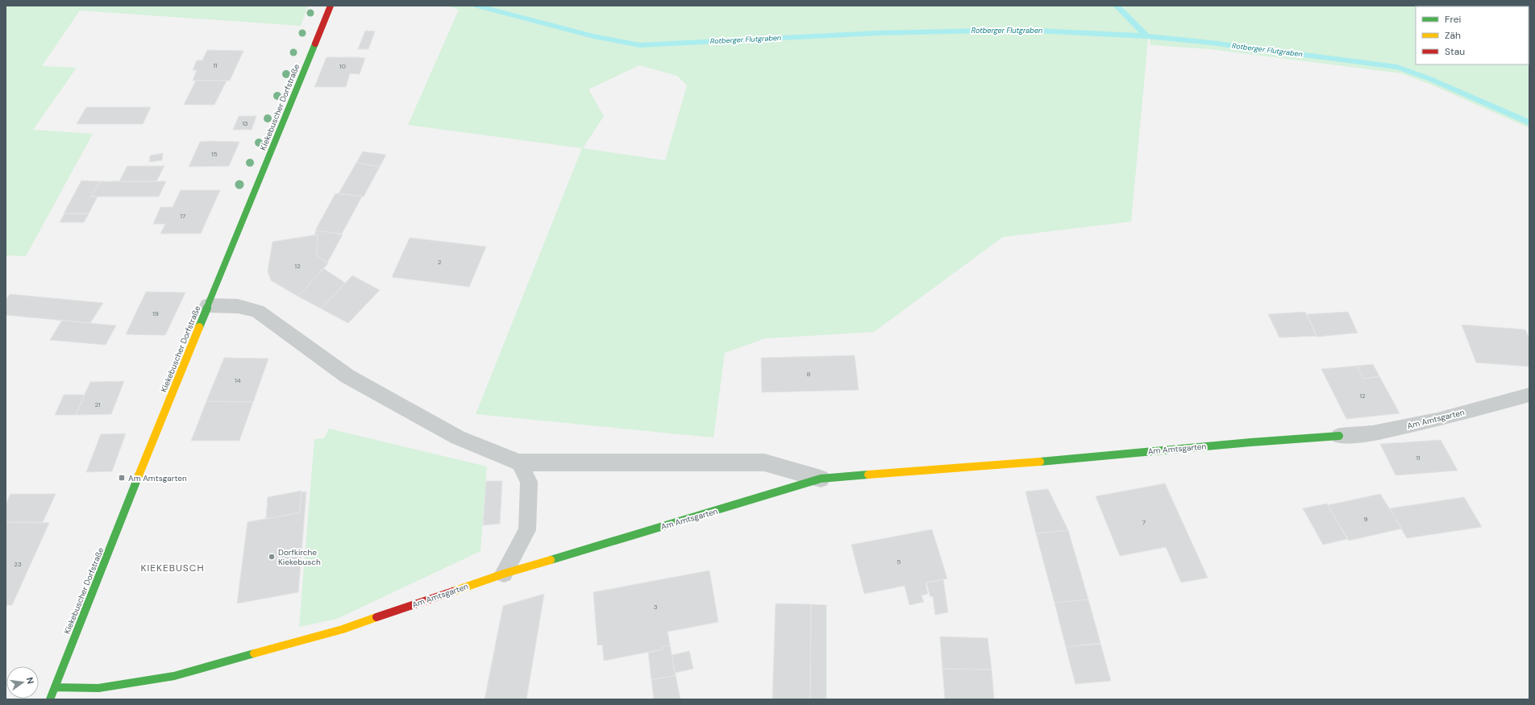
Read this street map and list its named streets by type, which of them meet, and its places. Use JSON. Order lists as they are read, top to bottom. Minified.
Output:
{"streets":{"street":["Kiekebuscher Dorfstraße","Am Amtsgarten"]},"crossings":[["Kiekebuscher Dorfstraße","Am Amtsgarten"]],"districts":["KIEKEBUSCH"],"water":["Rotberger Flutgraben"],"places":{"transit":["Am Amtsgarten"],"other":["Dorfkirche Kiekebusch"]},"house_numbers":["11","10","13","15","17","2","12","19","8","14","12","21","11","9","7","5","23","3"],"legend":["Frei","Zäh","Stau"],"north":"right"}
